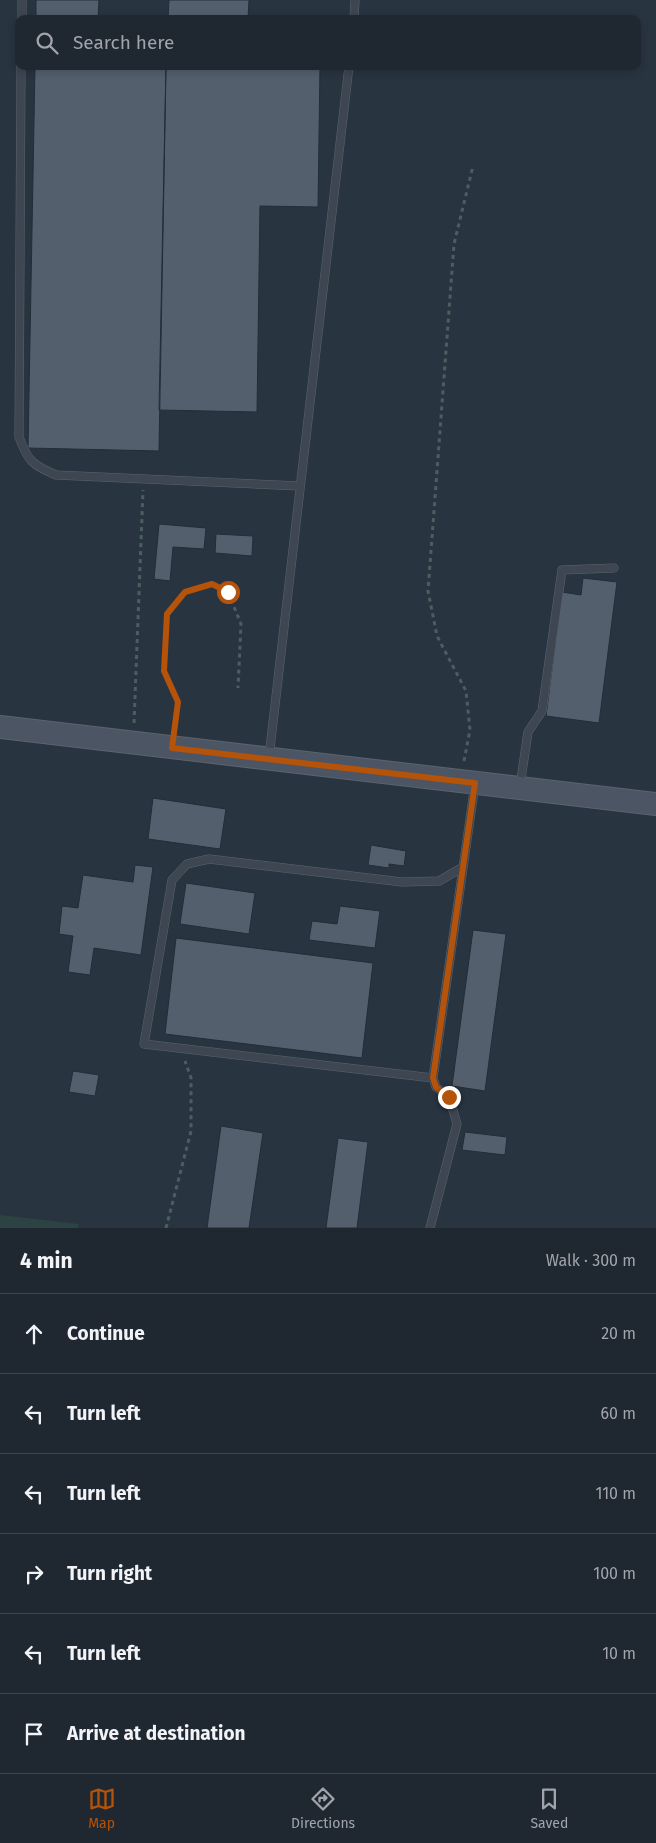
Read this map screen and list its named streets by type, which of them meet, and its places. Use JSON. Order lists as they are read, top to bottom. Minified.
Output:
{"page":{"search":"Search here","heading":["4 min","Walk · 300 m"],"list":[["Continue","20 m"],["Turn left","60 m"],["Turn left","110 m"],["Turn right","100 m"],["Turn left","10 m"],"Arrive at destination"],"nav":["Map","Directions","Saved"]}}
